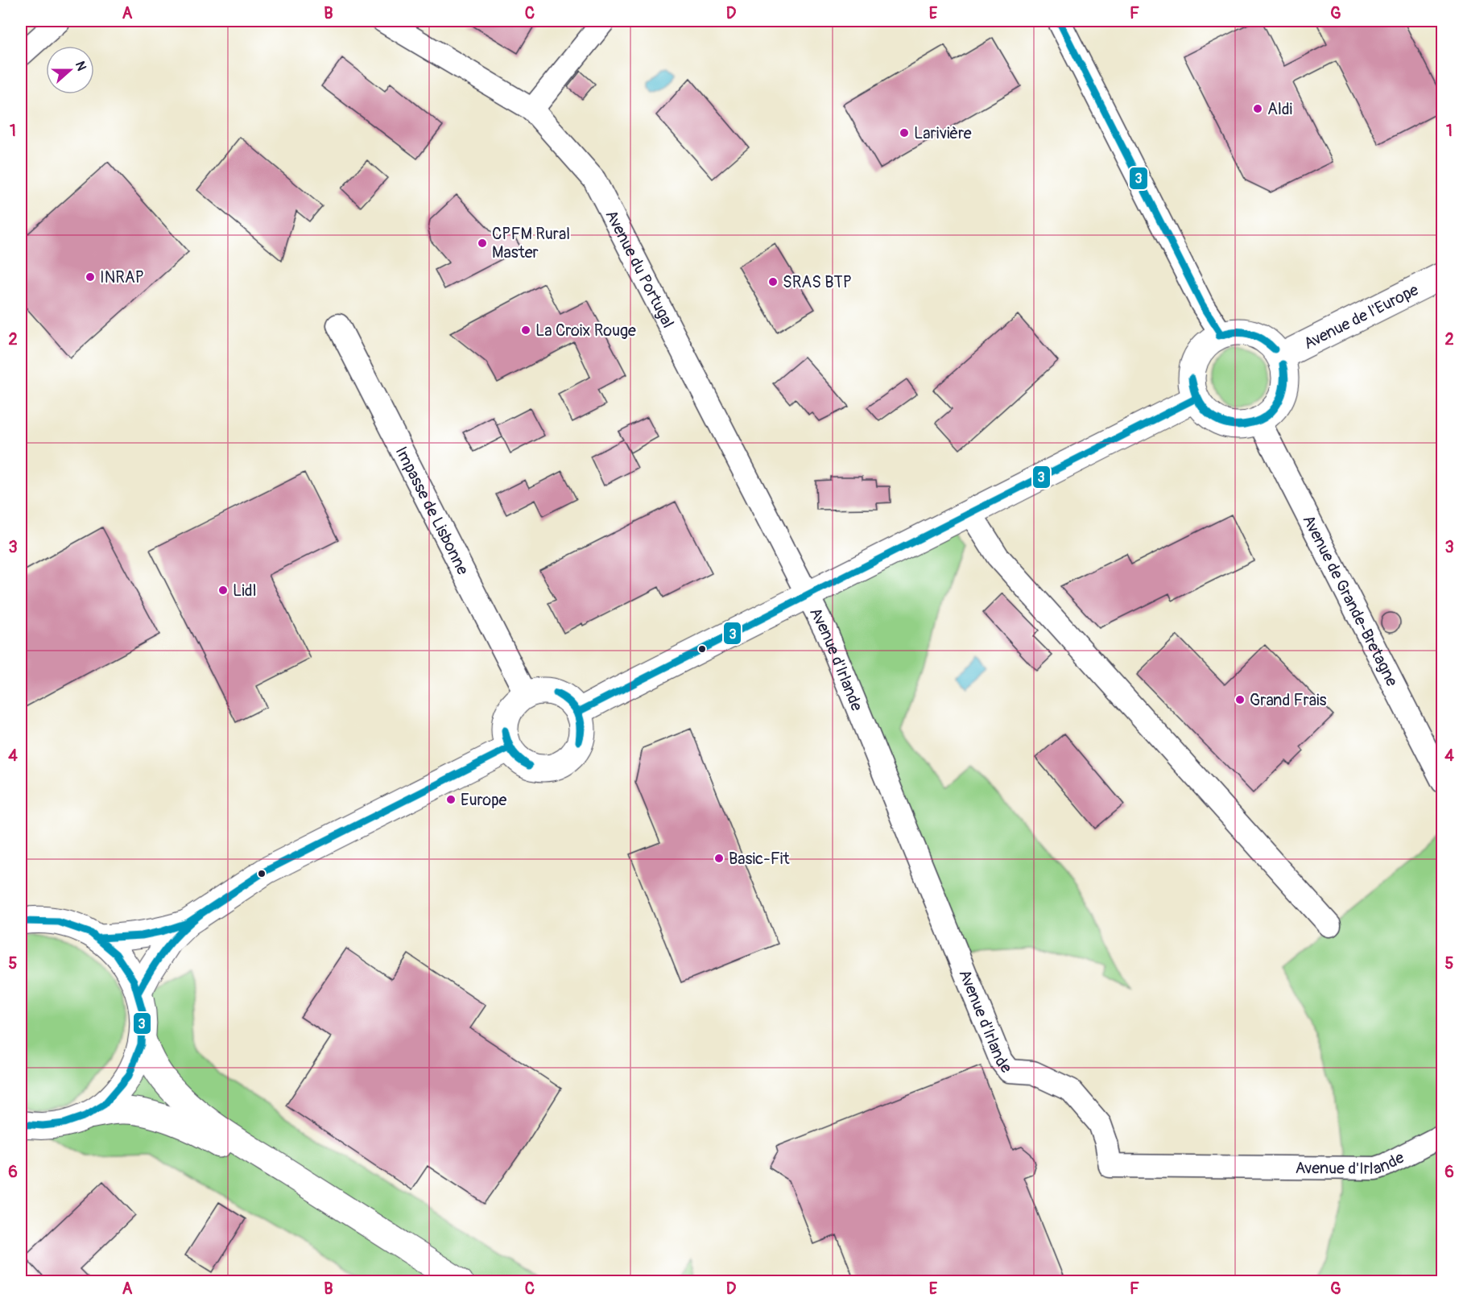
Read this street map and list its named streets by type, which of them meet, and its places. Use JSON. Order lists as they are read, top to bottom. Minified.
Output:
{"streets":{"main road":["Avenue de l'Europe"],"street":["Avenue du Portugal","Impasse de Lisbonne","Avenue de Grande-Bretagne","Avenue d'Irlande"]},"crossings":[["Avenue du Portugal","Avenue d'Irlande"],["Avenue de l'Europe","Avenue de Grande-Bretagne"]],"places":["Aldi","Larivière","CPFM Rural Master","INRAP","SRAS BTP","La Croix Rouge","Lidl","Grand Frais","Europe","Basic-Fit"],"lines":["transit line 3"],"north":"right","grid":{"columns":["A","B","C","D","E","F","G"],"rows":["1","2","3","4","5","6"]}}
